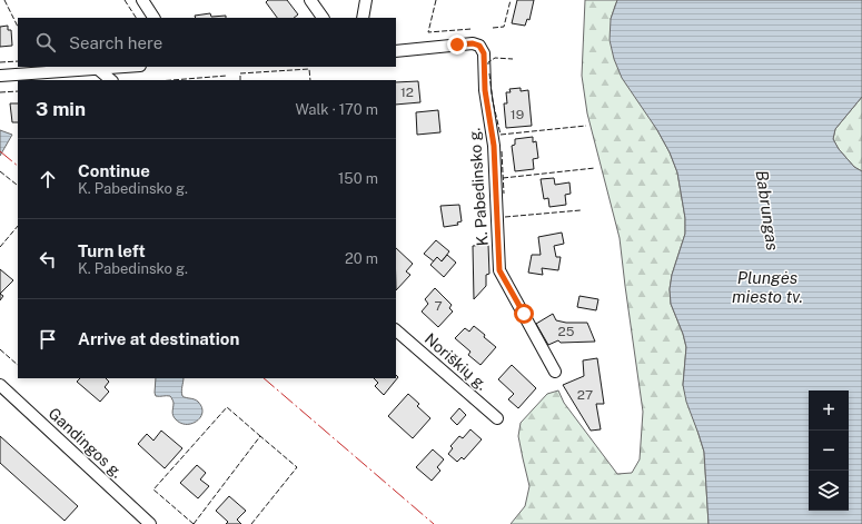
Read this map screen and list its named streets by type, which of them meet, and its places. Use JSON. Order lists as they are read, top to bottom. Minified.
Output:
{"streets":{"street":["K. Pabedinsko g.","Noriškių g.","Gandingos g."]},"water":["Babrungas","Plungės miesto tv."],"house_numbers":["12","19","7","25","27"],"page":{"search":"Search here","heading":["3 min","Walk · 170 m"],"list":[["Continue","K. Pabedinsko g.","150 m"],["Turn left","K. Pabedinsko g.","20 m"],"Arrive at destination"],"map_buttons":["+","−"]}}
